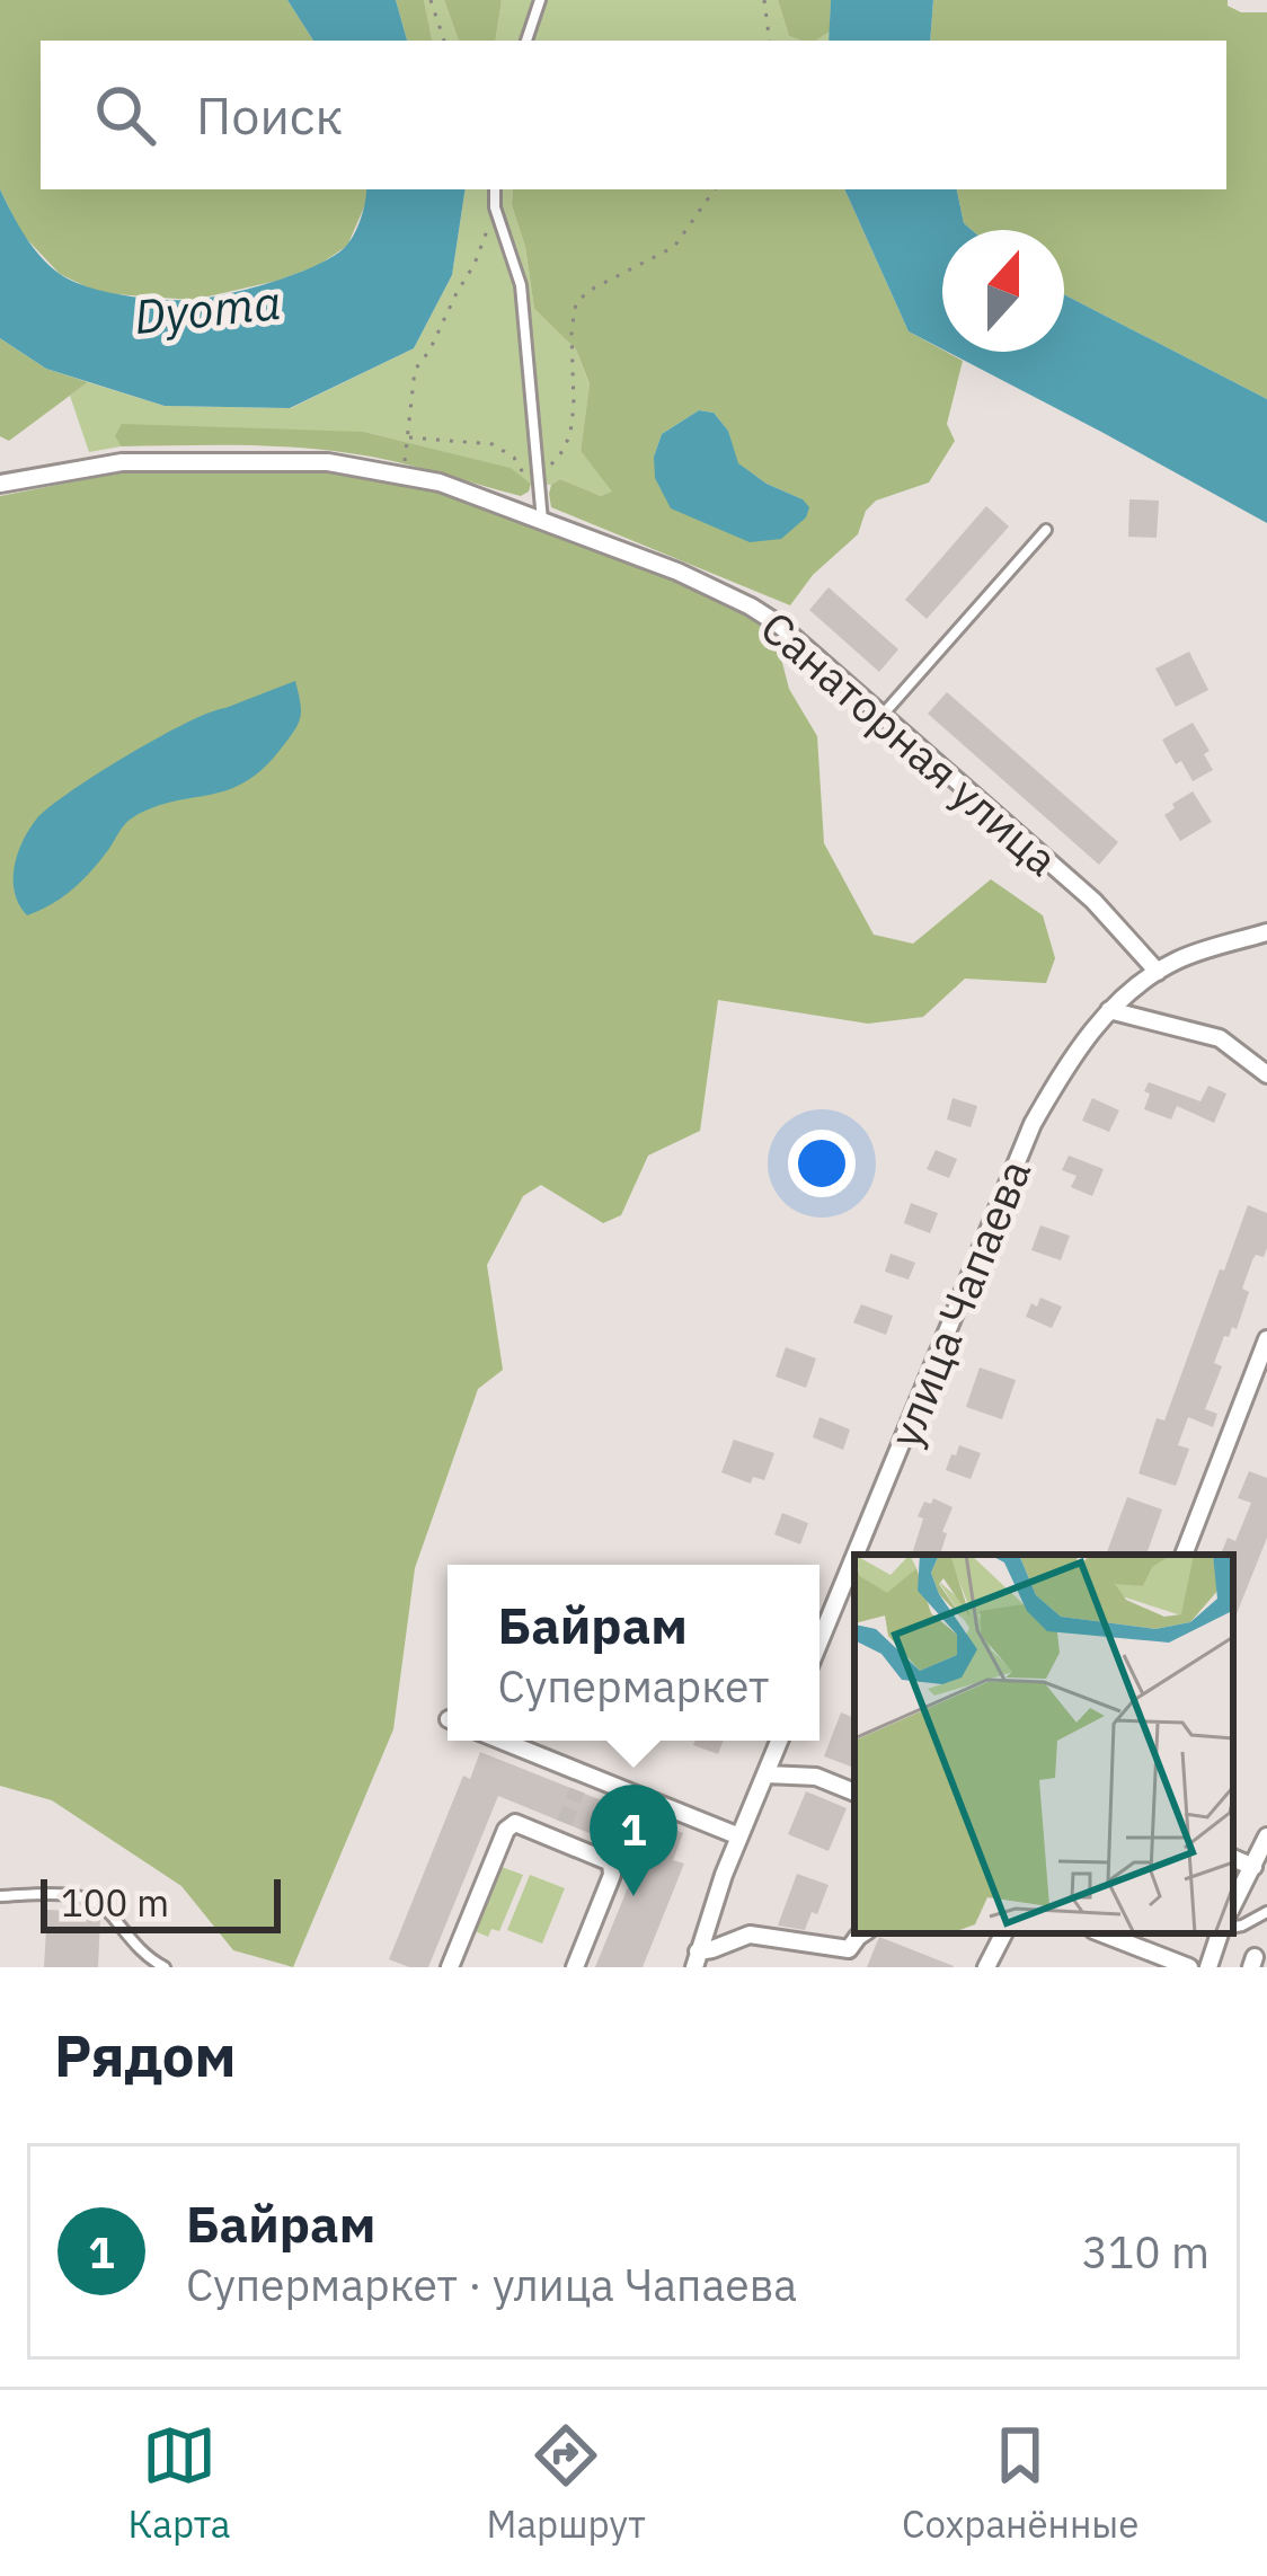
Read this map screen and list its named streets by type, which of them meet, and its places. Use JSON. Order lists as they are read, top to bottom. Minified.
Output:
{"streets":{"street":["Санаторная улица","улица Чапаева"]},"crossings":[["Санаторная улица","улица Чапаева"]],"water":["Dyoma"],"scale_bar":"100 m","north":"top","page":{"search":"Поиск","popup":["Байрам","Супермаркет"],"pins":"1","scale":"100 m","heading":"Рядом","list":[{"mark":"1","name":"Байрам","note":"Супермаркет · улица Чапаева","value":"310 m"}],"nav":["Карта","Маршрут","Сохранённые"]}}
